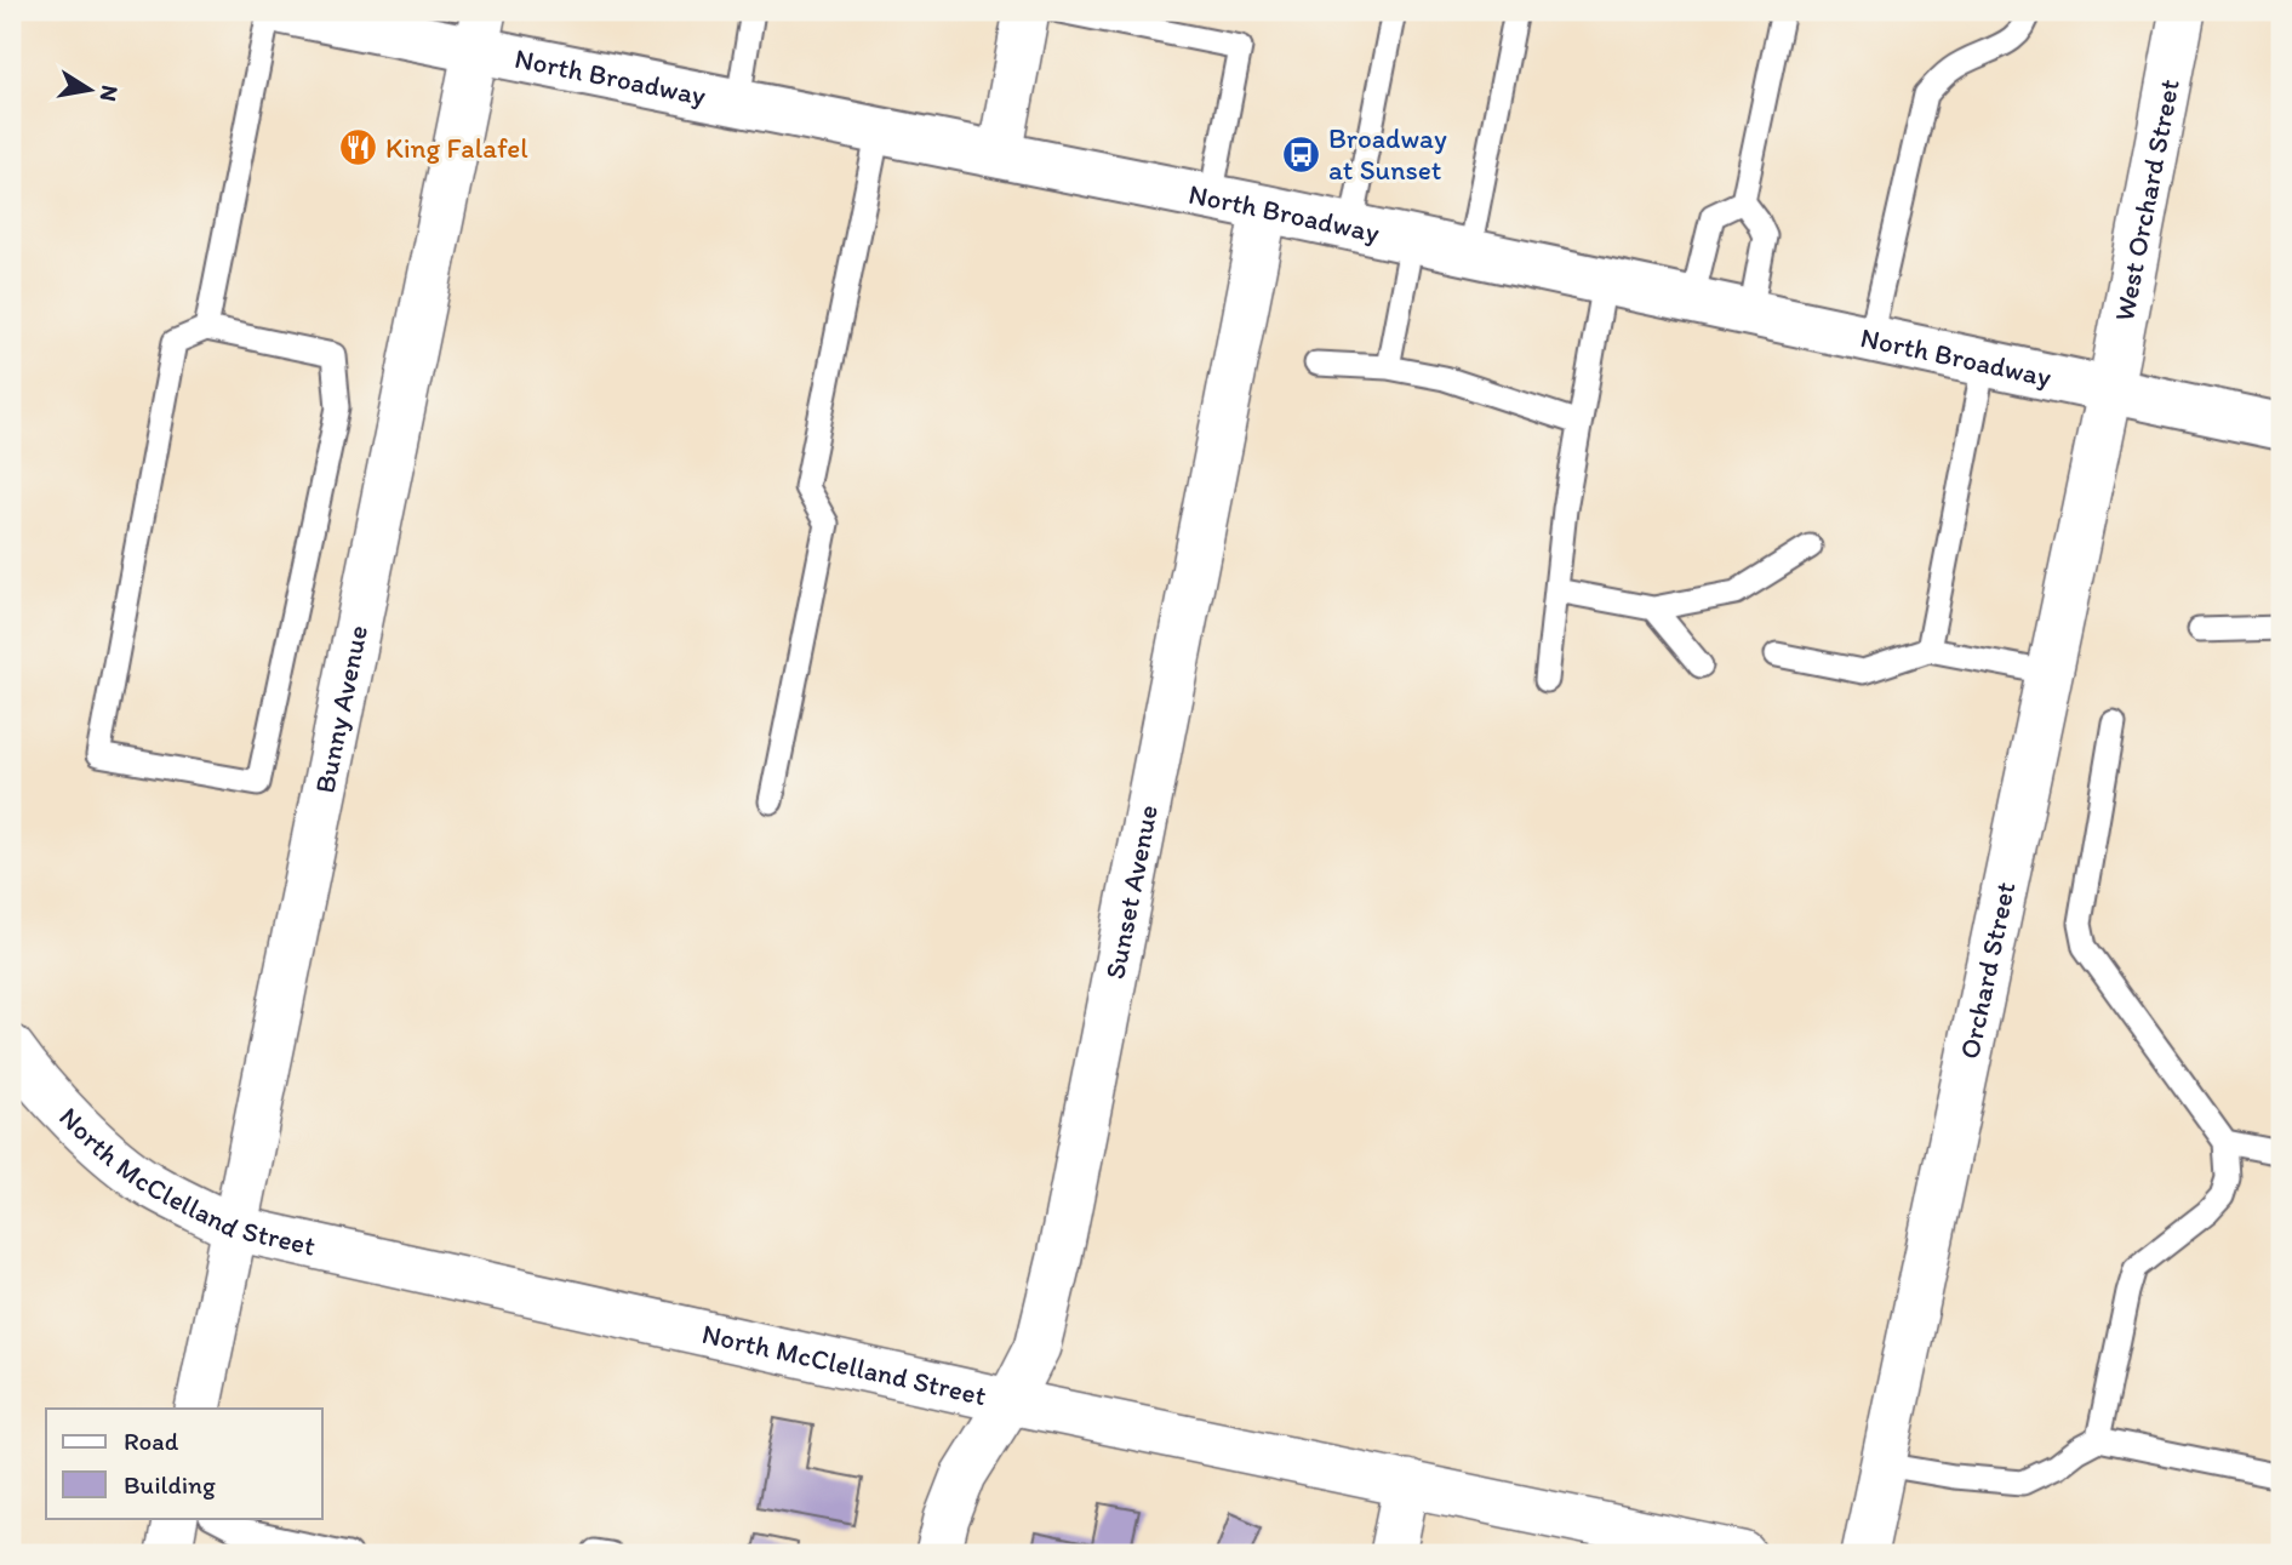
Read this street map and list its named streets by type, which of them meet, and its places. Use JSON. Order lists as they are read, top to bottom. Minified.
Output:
{"streets":{"main road":["North Broadway"],"street":["West Orchard Street","Bunny Avenue","Sunset Avenue","Orchard Street","North McClelland Street"]},"crossings":[["North Broadway","West Orchard Street"],["North Broadway","Bunny Avenue"],["North Broadway","Sunset Avenue"],["North Broadway","Orchard Street"],["West Orchard Street","Orchard Street"],["Bunny Avenue","North McClelland Street"],["Sunset Avenue","North McClelland Street"]],"places":{"restaurant":["King Falafel"],"bus stop":["Broadway at Sunset"]},"legend":["Road","Building"],"north":"right"}
